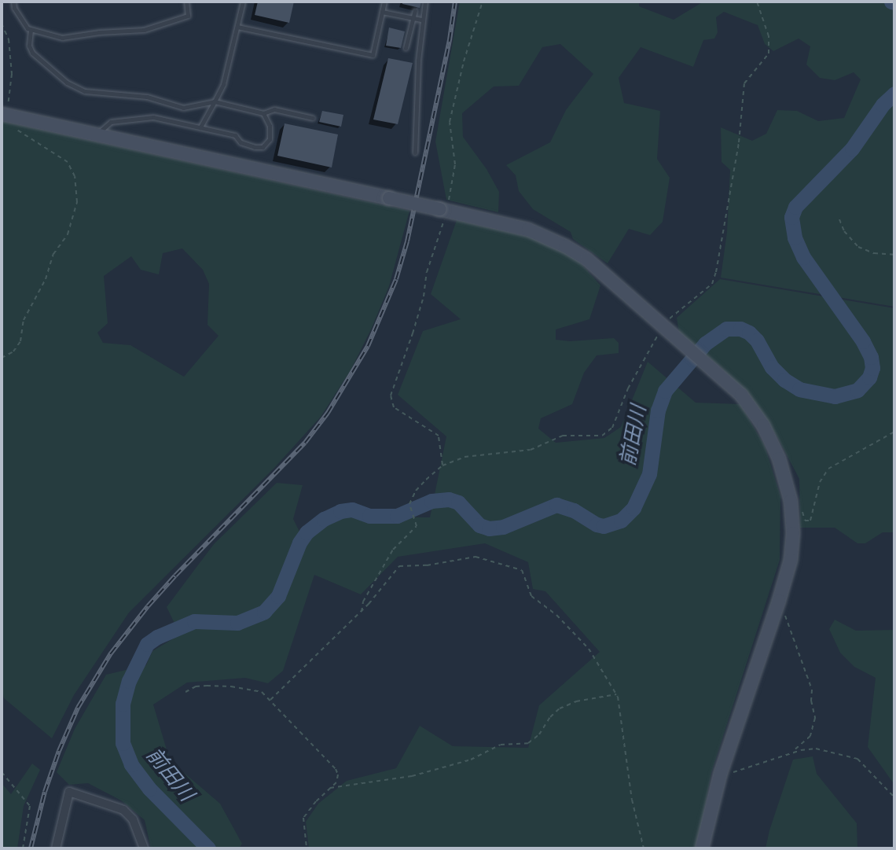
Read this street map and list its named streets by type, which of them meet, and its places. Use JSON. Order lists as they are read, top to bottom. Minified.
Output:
{"water":["前田川"]}
